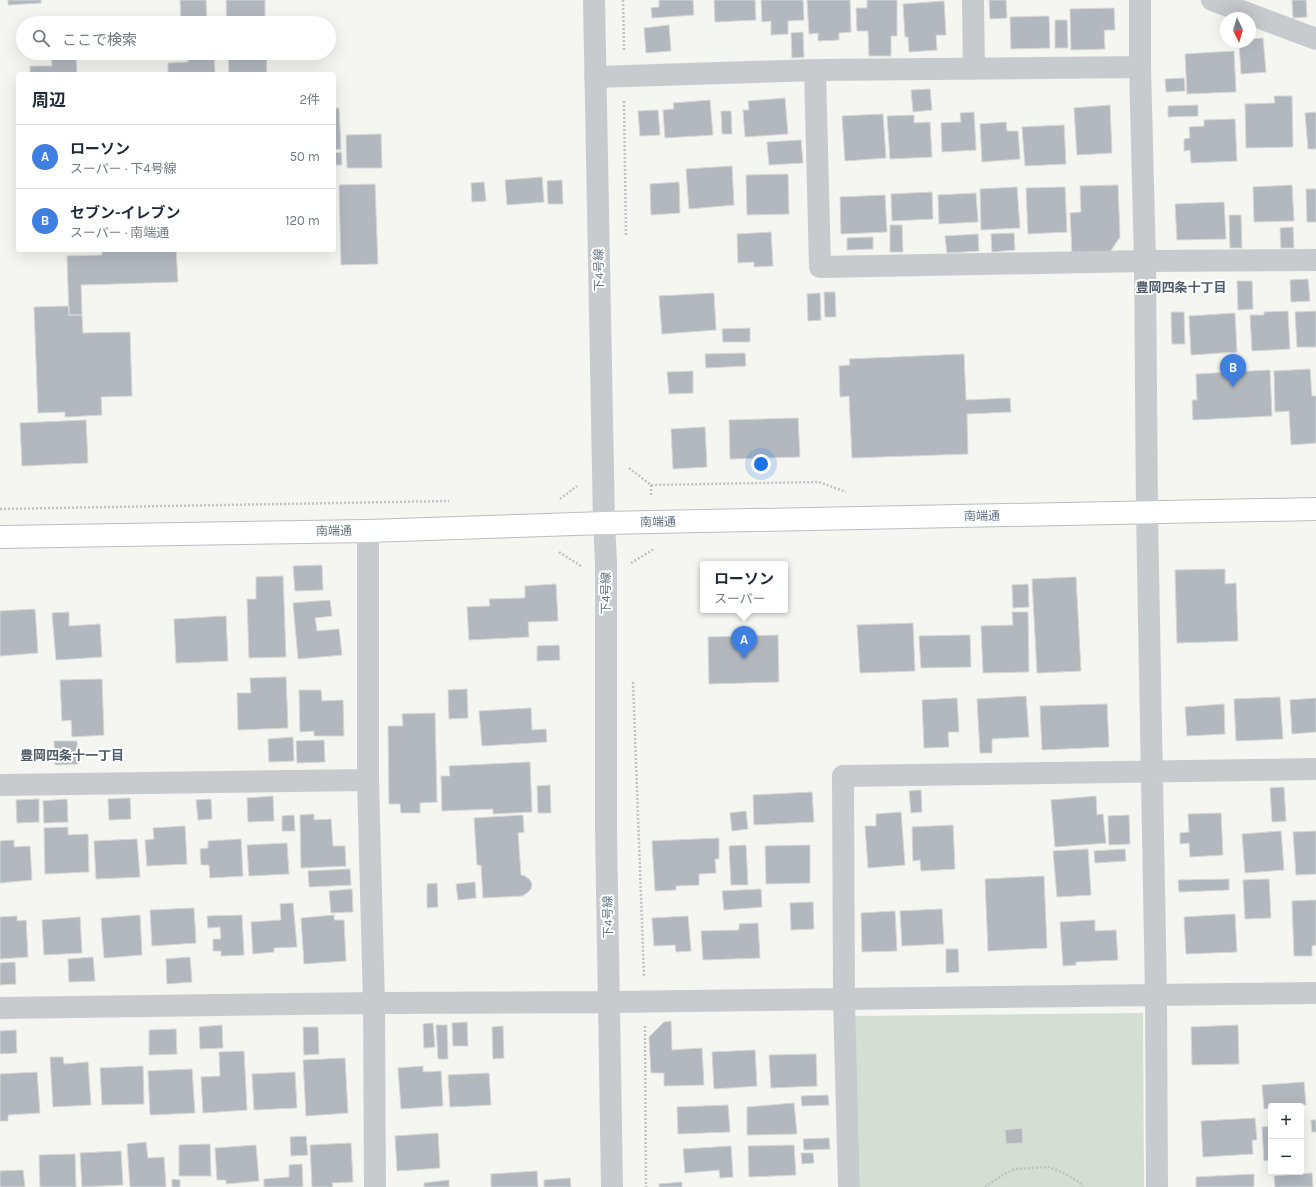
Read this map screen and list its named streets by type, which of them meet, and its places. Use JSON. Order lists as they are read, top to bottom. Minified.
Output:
{"streets":{"main road":["南端通"],"street":["下4号線"]},"crossings":[["下4号線","南端通"]],"districts":["豊岡四条十丁目","豊岡四条十一丁目"],"north":"bottom","page":{"search":"ここで検索","heading":["周辺","2件"],"list":[{"mark":"A","name":"ローソン","note":"スーパー · 下4号線","value":"50 m"},{"mark":"B","name":"セブン-イレブン","note":"スーパー · 南端通","value":"120 m"}],"pins":["B","A"],"popup":["ローソン","スーパー"],"map_buttons":["+","−"]}}
